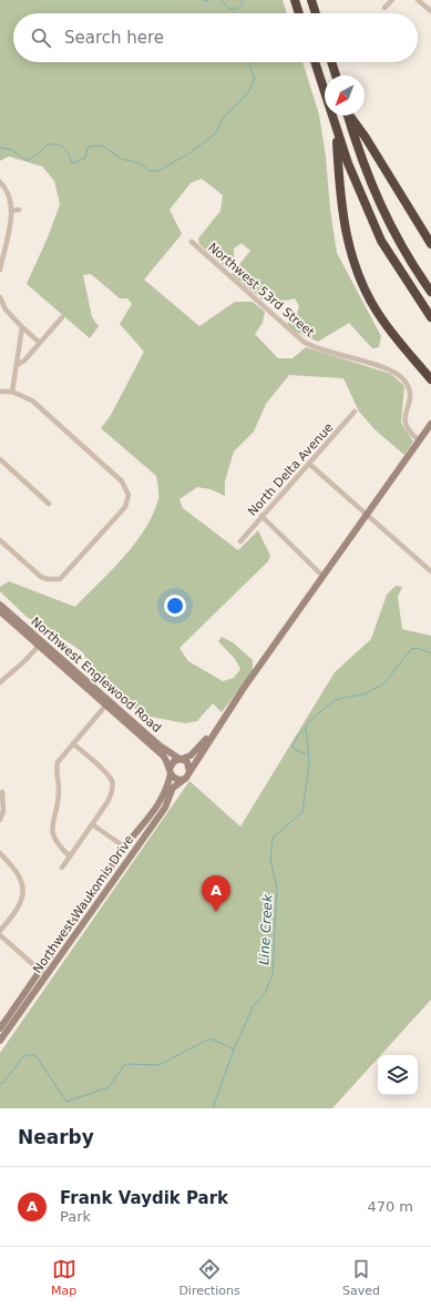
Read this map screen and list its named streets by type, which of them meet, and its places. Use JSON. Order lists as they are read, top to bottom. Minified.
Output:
{"streets":{"main road":["Northwest Englewood Road","Northwest Waukomis Drive"],"street":["Northwest 53rd Street","North Delta Avenue"]},"crossings":[["Northwest Englewood Road","Northwest Waukomis Drive"]],"water":["Line Creek"],"north":"bottom left","page":{"search":"Search here","pins":"A","heading":"Nearby","list":[{"mark":"A","name":"Frank Vaydik Park","note":"Park","value":"470 m"}],"nav":["Map","Directions","Saved"]}}
